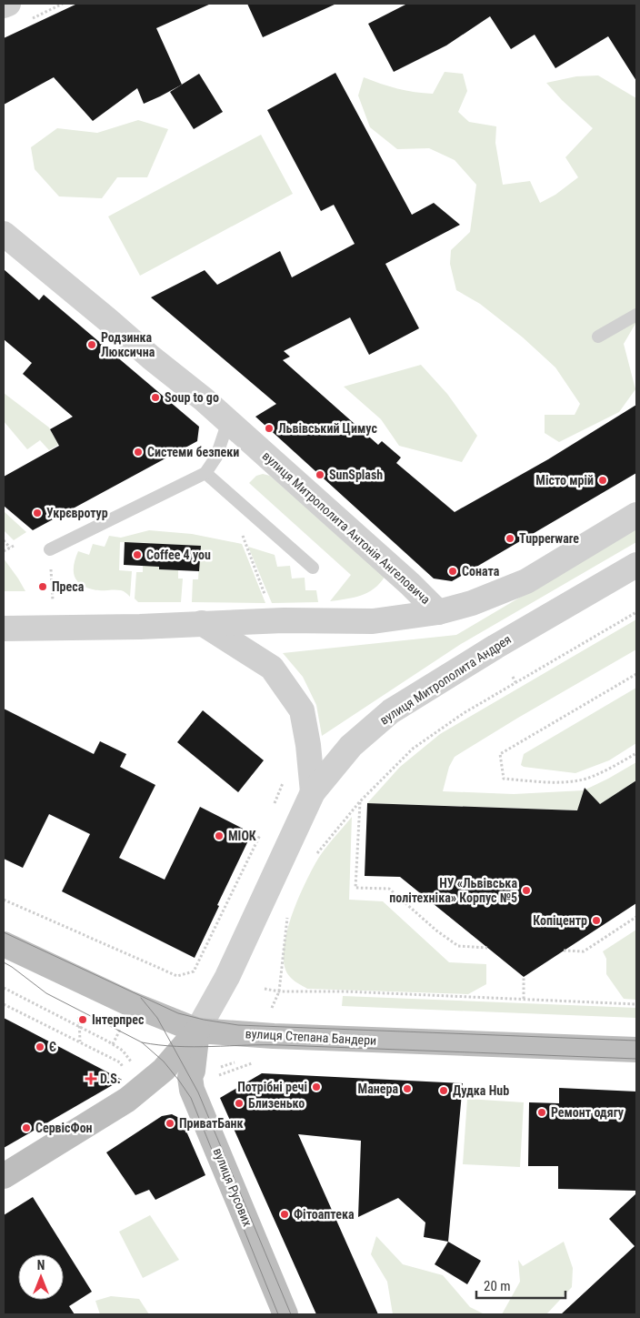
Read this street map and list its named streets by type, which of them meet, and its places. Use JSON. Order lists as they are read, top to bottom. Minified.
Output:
{"streets":{"main road":["вулиця Степана Бандери","вулиця Русових"],"street":["вулиця Митрополита Антонія Ангеловича","вулиця Митрополита Андрея"]},"crossings":[["вулиця Митрополита Андрея","вулиця Степана Бандери"],["вулиця Митрополита Андрея","вулиця Русових"],["вулиця Степана Бандери","вулиця Русових"]],"places":{"other":["Родзинка Люксична","Soup to go","Львівський Цимус","Системи безпеки","SunSplash","Місто мрій","Укрєвротур","Tupperware","Coffee 4 you","Соната","Преса","МІОК","НУ «Львівська політехніка» Корпус №5","Копіцентр","Інтерпрес","Є","Потрібні речі","Манера","Дудка Hub","Близенько","Ремонт одягу","ПриватБанк","СервісФон","Фітоаптека"],"health":["D.S."]},"scale_bar":"20 m","north":"top"}
